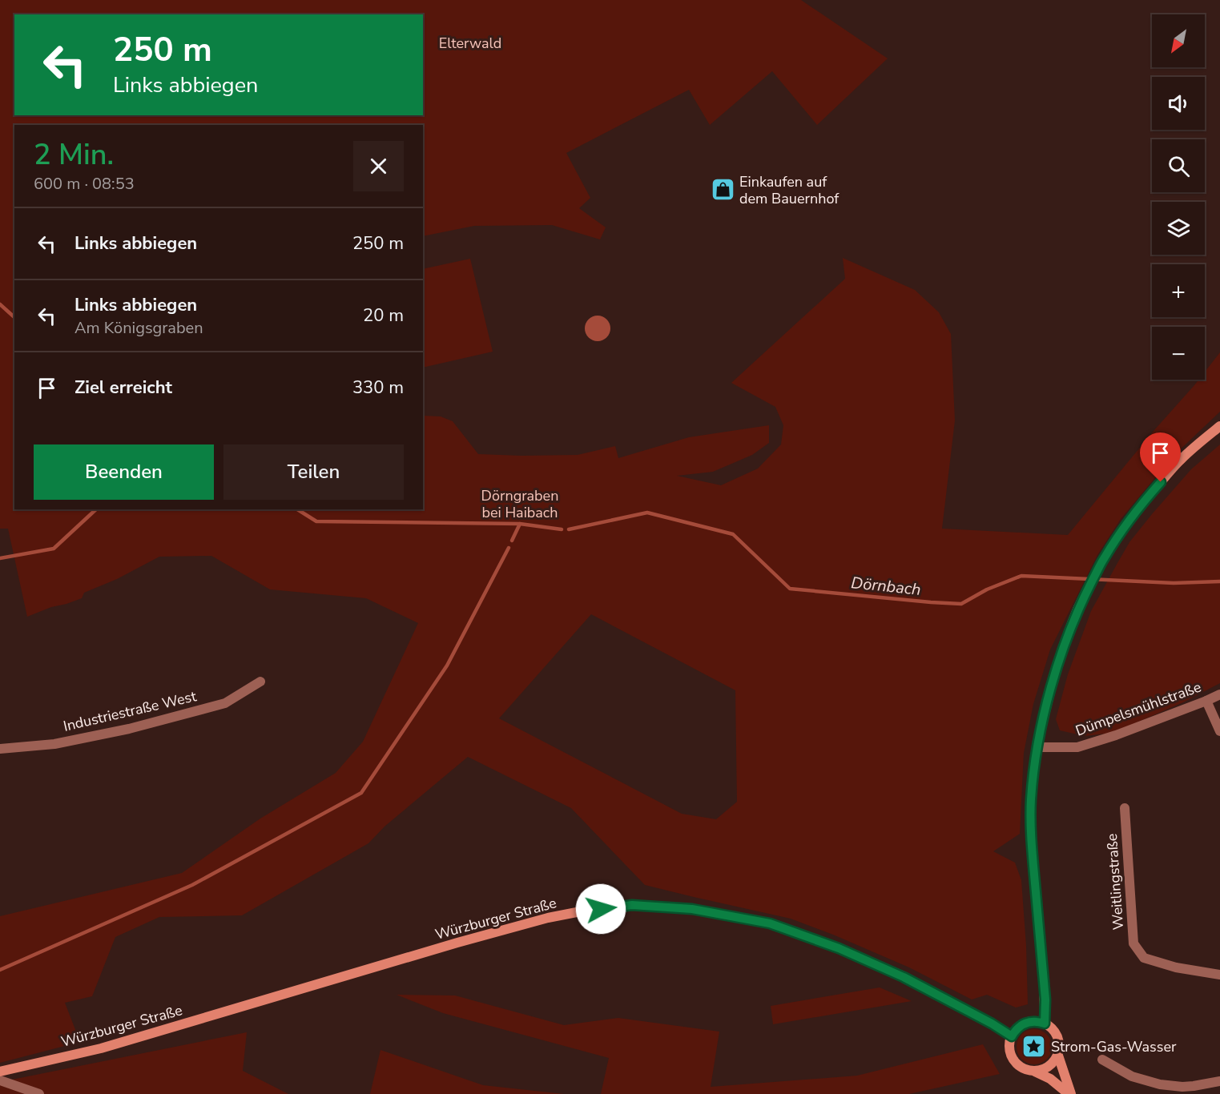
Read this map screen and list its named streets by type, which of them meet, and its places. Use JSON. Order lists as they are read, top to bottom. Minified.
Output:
{"streets":{"main road":["Würzburger Straße"],"street":["Dümpelsmühlstraße","Industriestraße West","Weitlingstraße"]},"water":["Dörnbach"],"parks":["Elterwald","Dörngraben bei Haibach"],"places":{"shop":["Einkaufen auf dem Bauernhof"],"place":["Strom-Gas-Wasser"]},"north":"bottom left","page":{"map_buttons":["+","−"],"turn":["250 m","Links abbiegen"],"heading":["2 Min.","600 m · 08:53"],"list":[{"name":"Links abbiegen","value":"250 m"},{"name":"Links abbiegen","note":"Am Königsgraben","value":"20 m"},{"name":"Ziel erreicht","value":"330 m"}],"buttons":["Beenden","Teilen"]}}
